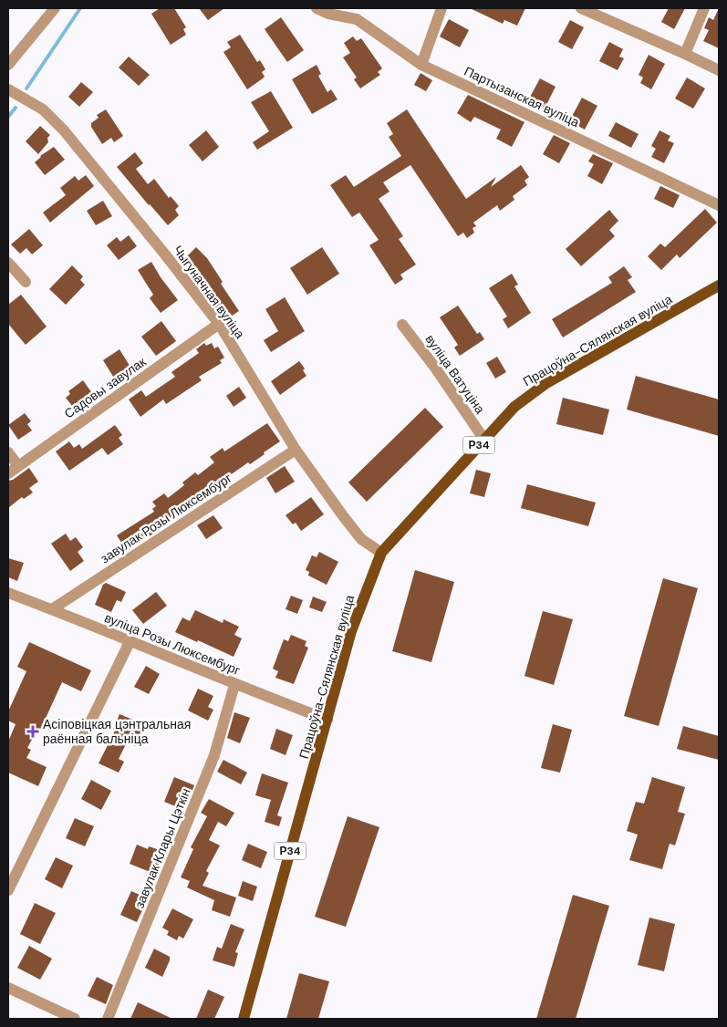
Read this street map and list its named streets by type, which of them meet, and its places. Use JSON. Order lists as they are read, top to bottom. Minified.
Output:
{"streets":{"main road":["Працоўна-Сялянская вуліца","Р34"],"street":["Партызанская вуліца","Чыгуначная вуліца","вуліца Ватуціна","Садовы завулак","завулак Розы Люксембург","вуліца Розы Люксембург","завулак Клары Цэткін"]},"crossings":[["Чыгуначная вуліца","Працоўна-Сялянская вуліца"],["Чыгуначная вуліца","Садовы завулак"],["Чыгуначная вуліца","завулак Розы Люксембург"],["Працоўна-Сялянская вуліца","вуліца Ватуціна"],["Працоўна-Сялянская вуліца","вуліца Розы Люксембург"],["завулак Розы Люксембург","вуліца Розы Люксембург"],["вуліца Розы Люксембург","завулак Клары Цэткін"]],"places":{"health":["Асіповіцкая цэнтральная раённая бальніца"]}}
